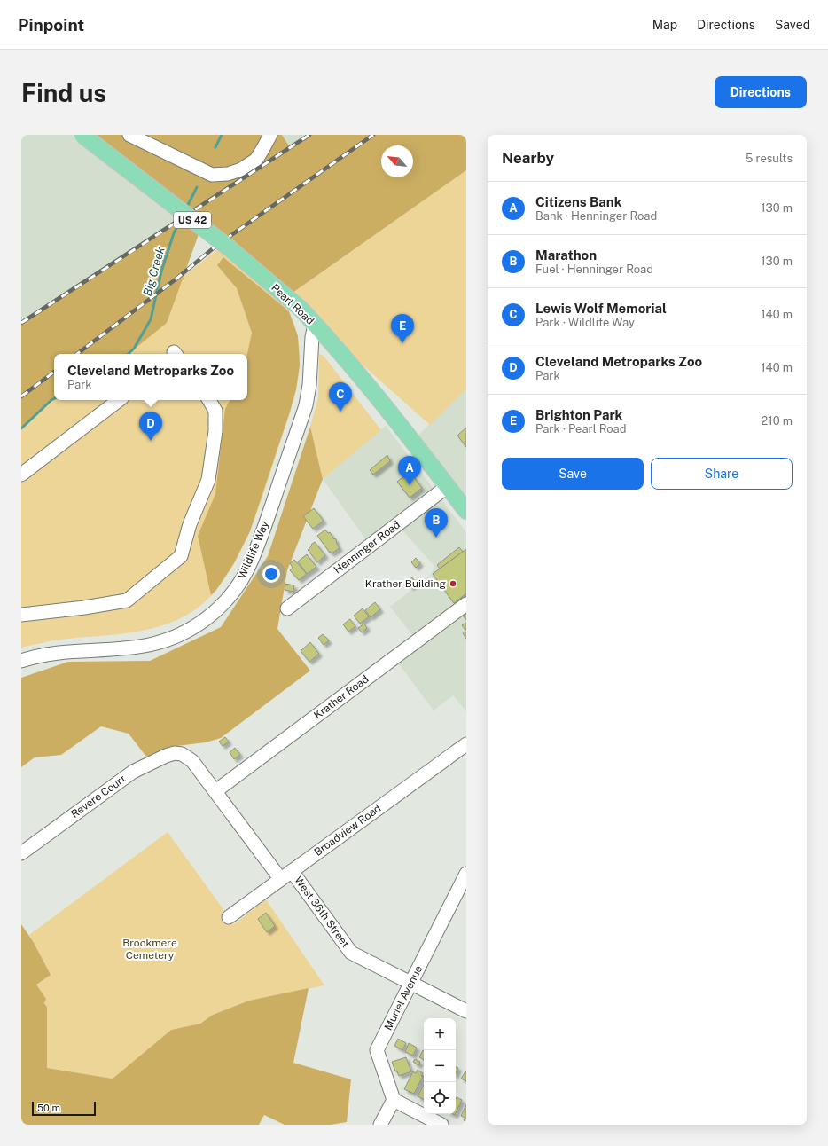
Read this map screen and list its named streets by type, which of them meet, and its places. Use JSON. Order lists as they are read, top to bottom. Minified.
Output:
{"streets":{"main road":["US 42","Pearl Road"],"street":["Henninger Road","Wildlife Way","Krather Road","Revere Court","Broadview Road","West 36th Street","Muriel Avenue"]},"crossings":[["Pearl Road","Henninger Road"],["Pearl Road","Wildlife Way"],["Krather Road","West 36th Street"],["Revere Court","West 36th Street"],["Broadview Road","West 36th Street"],["West 36th Street","Muriel Avenue"]],"water":["Big Creek"],"parks":["Brookmere Cemetery"],"places":["Krather Building"],"scale_bar":"50 m","north":"top left","page":{"header":"Pinpoint","nav":["Map","Directions","Saved"],"buttons":["Directions",["Save","Share"]],"title":"Find us","heading":["Nearby","5 results"],"list":[{"mark":"A","name":"Citizens Bank","note":"Bank · Henninger Road","value":"130 m"},{"mark":"B","name":"Marathon","note":"Fuel · Henninger Road","value":"130 m"},{"mark":"C","name":"Lewis Wolf Memorial","note":"Park · Wildlife Way","value":"140 m"},{"mark":"D","name":"Cleveland Metroparks Zoo","note":"Park","value":"140 m"},{"mark":"E","name":"Brighton Park","note":"Park · Pearl Road","value":"210 m"}],"pins":["E","C","D","A","B"],"popup":["Cleveland Metroparks Zoo","Park"],"map_buttons":["+","−"],"scale":"50 m"}}
